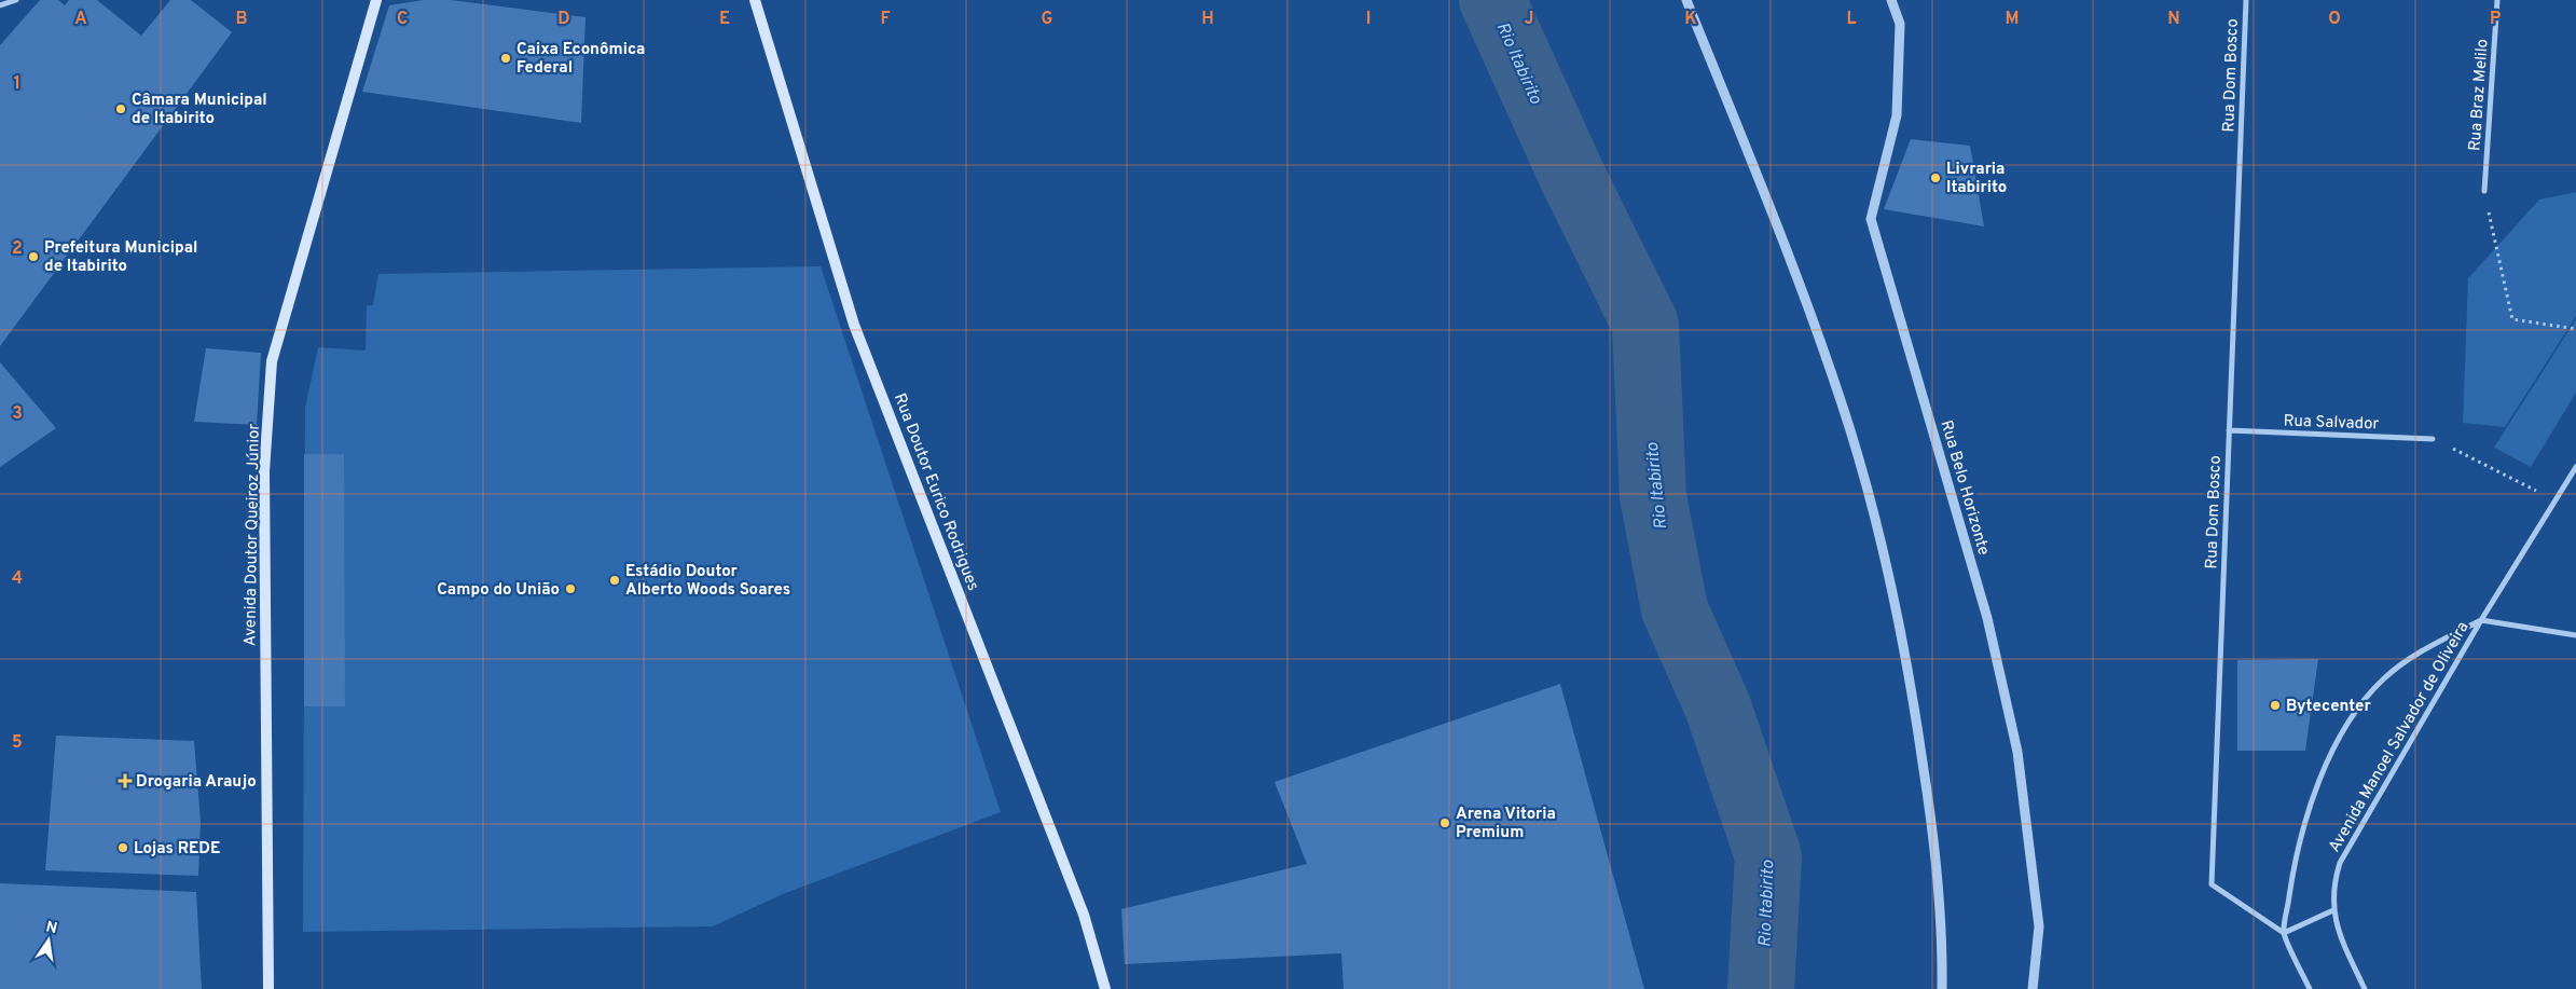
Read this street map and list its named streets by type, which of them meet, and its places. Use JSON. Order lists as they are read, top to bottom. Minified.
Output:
{"streets":{"main road":["Rua Doutor Eurico Rodrigues","Avenida Doutor Queiroz Júnior"],"street":["Rua Dom Bosco","Rua Braz Melilo","Rua Salvador","Rua Belo Horizonte","Avenida Manoel Salvador de Oliveira"]},"crossings":[["Rua Dom Bosco","Rua Salvador"],["Rua Dom Bosco","Avenida Manoel Salvador de Oliveira"]],"water":["Rio Itabirito"],"places":{"other":["Caixa Econômica Federal","Câmara Municipal de Itabirito","Livraria Itabirito","Prefeitura Municipal de Itabirito","Estádio Doutor Alberto Woods Soares","Campo do União","Bytecenter","Arena Vitoria Premium","Lojas REDE"],"health":["Drogaria Araujo"]},"north":"top","grid":{"columns":["A","B","C","D","E","F","G","H","I","J","K","L","M","N","O","P"],"rows":["1","2","3","4","5"]}}
